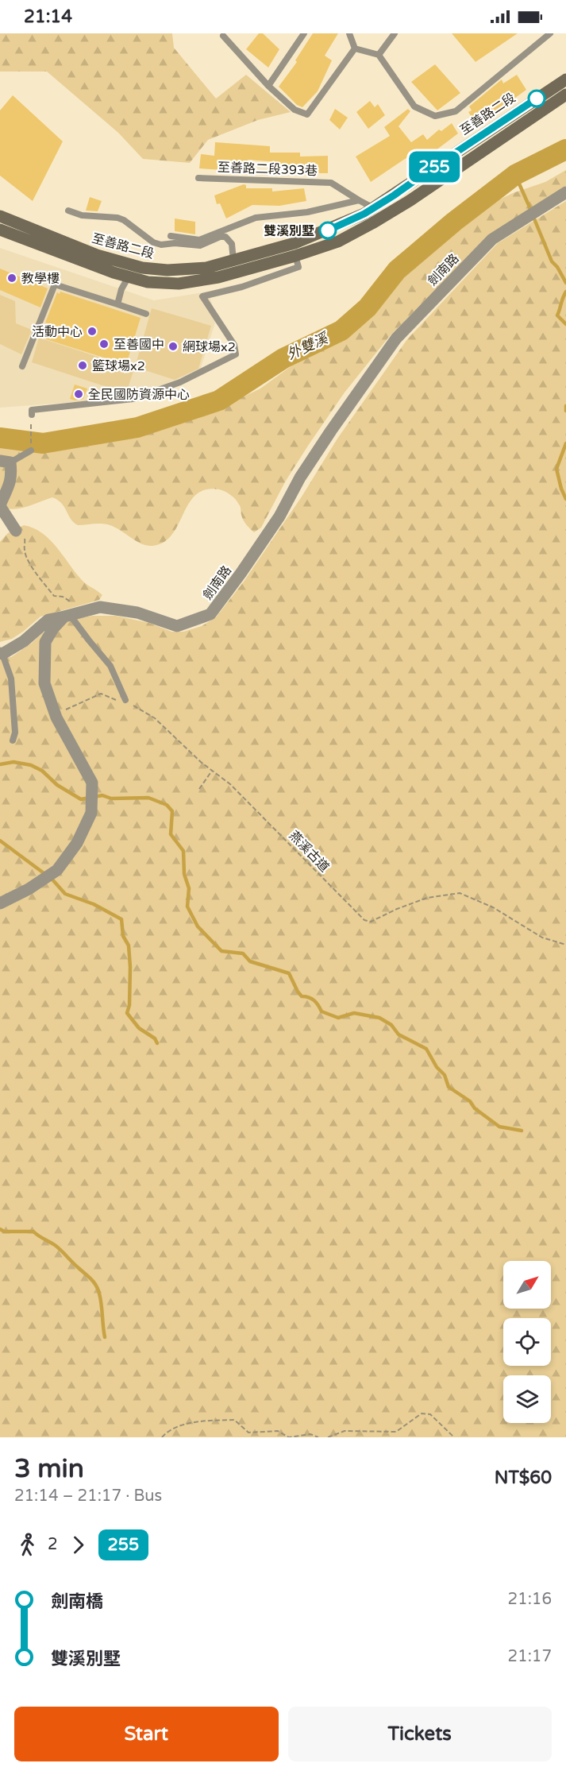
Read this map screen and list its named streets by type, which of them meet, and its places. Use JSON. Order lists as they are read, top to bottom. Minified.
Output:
{"streets":{"street":["至善路二段","劍南路"],"lane":["至善路二段393巷"],"path":["燕溪古道"]},"crossings":[["至善路二段","至善路二段393巷"]],"water":["外雙溪"],"places":["雙溪別墅","教學樓","活動中心","至善國中","網球場x2","籃球場x2","全民國防資源中心"],"lines":["bus line 255"],"north":"top right","page":{"status":"21:14","on_map":"255","heading":["3 min","21:14 – 21:17 · Bus","NT$60"],"legs":["2","255"],"list":[{"name":"劍南橋","value":"21:16"},{"name":"雙溪別墅","value":"21:17"}],"buttons":["Start","Tickets"]}}
